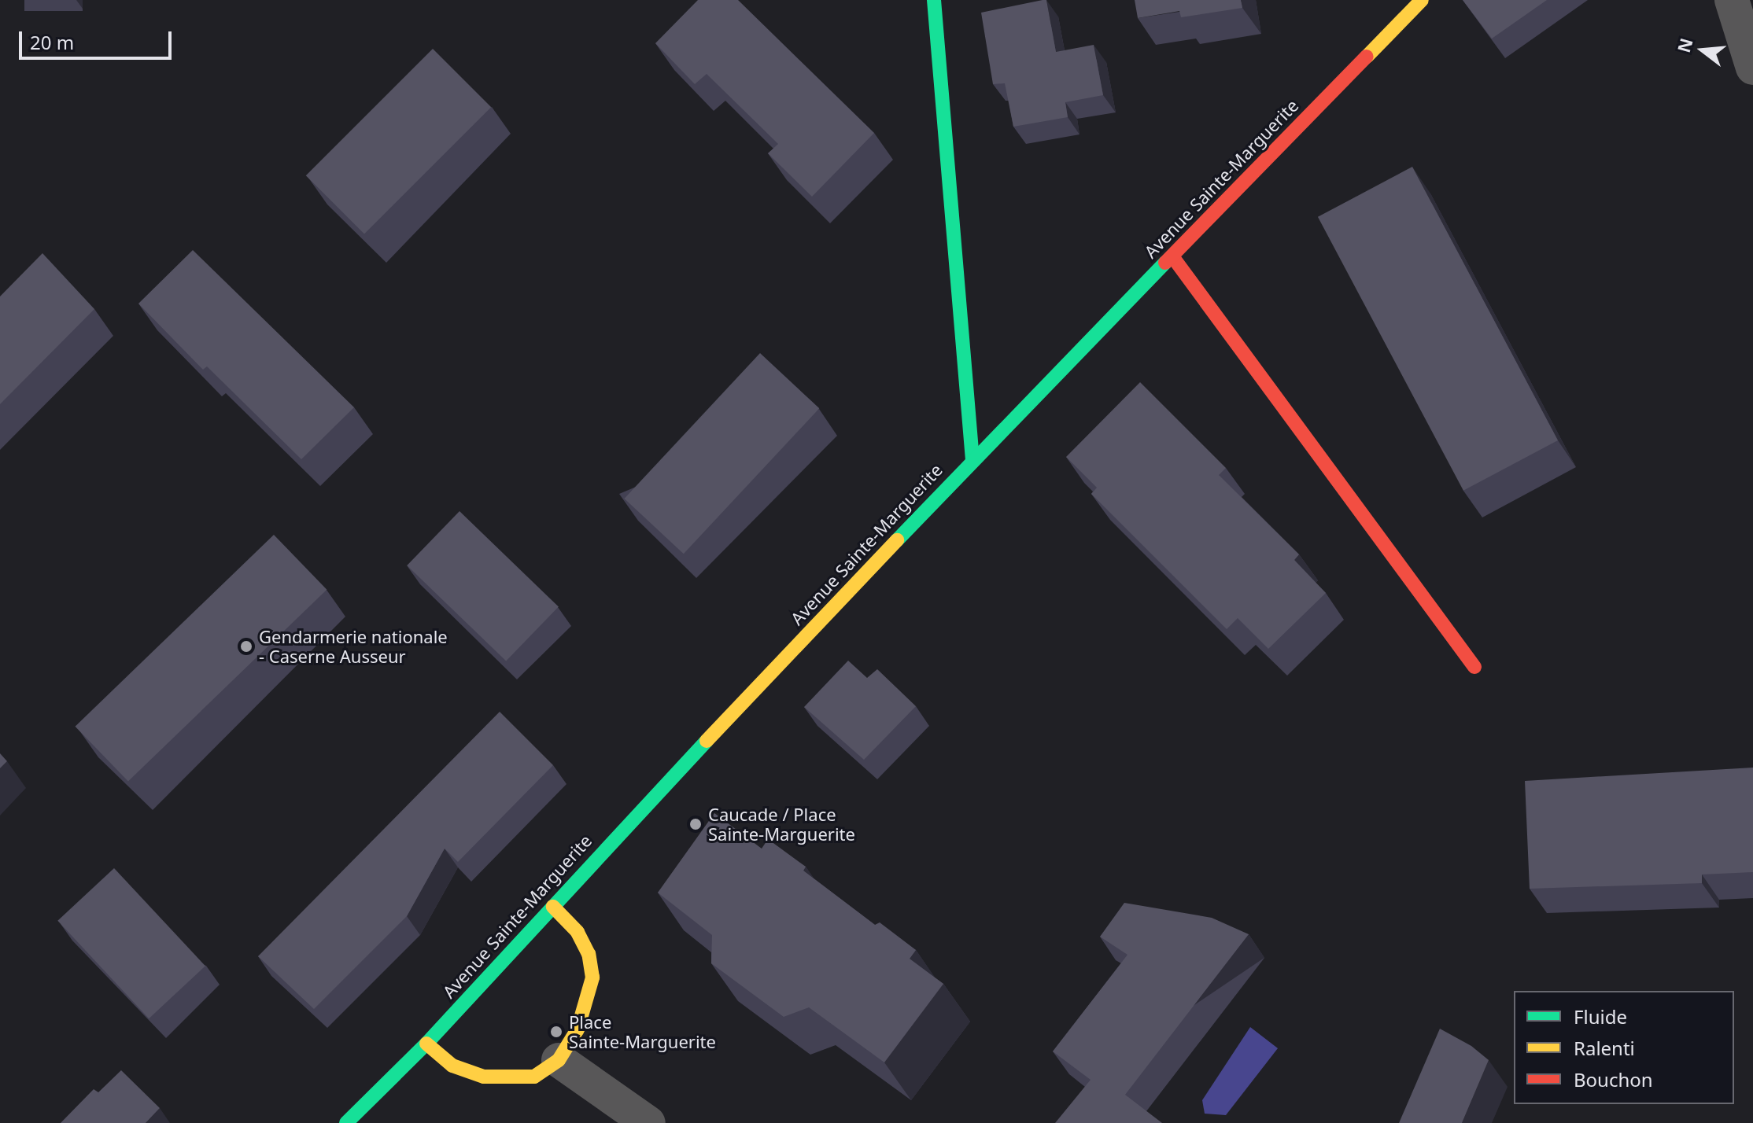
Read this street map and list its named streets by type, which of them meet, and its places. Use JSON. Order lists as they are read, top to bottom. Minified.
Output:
{"streets":{"street":["Avenue Sainte-Marguerite"]},"places":["Gendarmerie nationale - Caserne Ausseur","Caucade / Place Sainte-Marguerite","Place Sainte-Marguerite"],"legend":["Fluide","Ralenti","Bouchon"],"scale_bar":"20 m","north":"left"}
